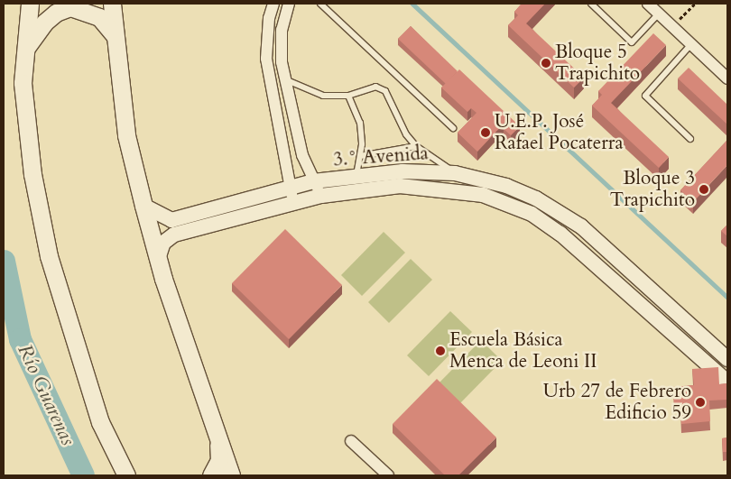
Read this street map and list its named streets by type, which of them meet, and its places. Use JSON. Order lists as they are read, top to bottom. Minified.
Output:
{"streets":{"street":["3.° Avenida"]},"water":["Río Guarenas"],"places":["Bloque 5 Trapichito","U.E.P. José Rafael Pocaterra","Bloque 3 Trapichito","Escuela Básica Menca de Leoni II","Urb 27 de Febrero Edificio 59"]}
